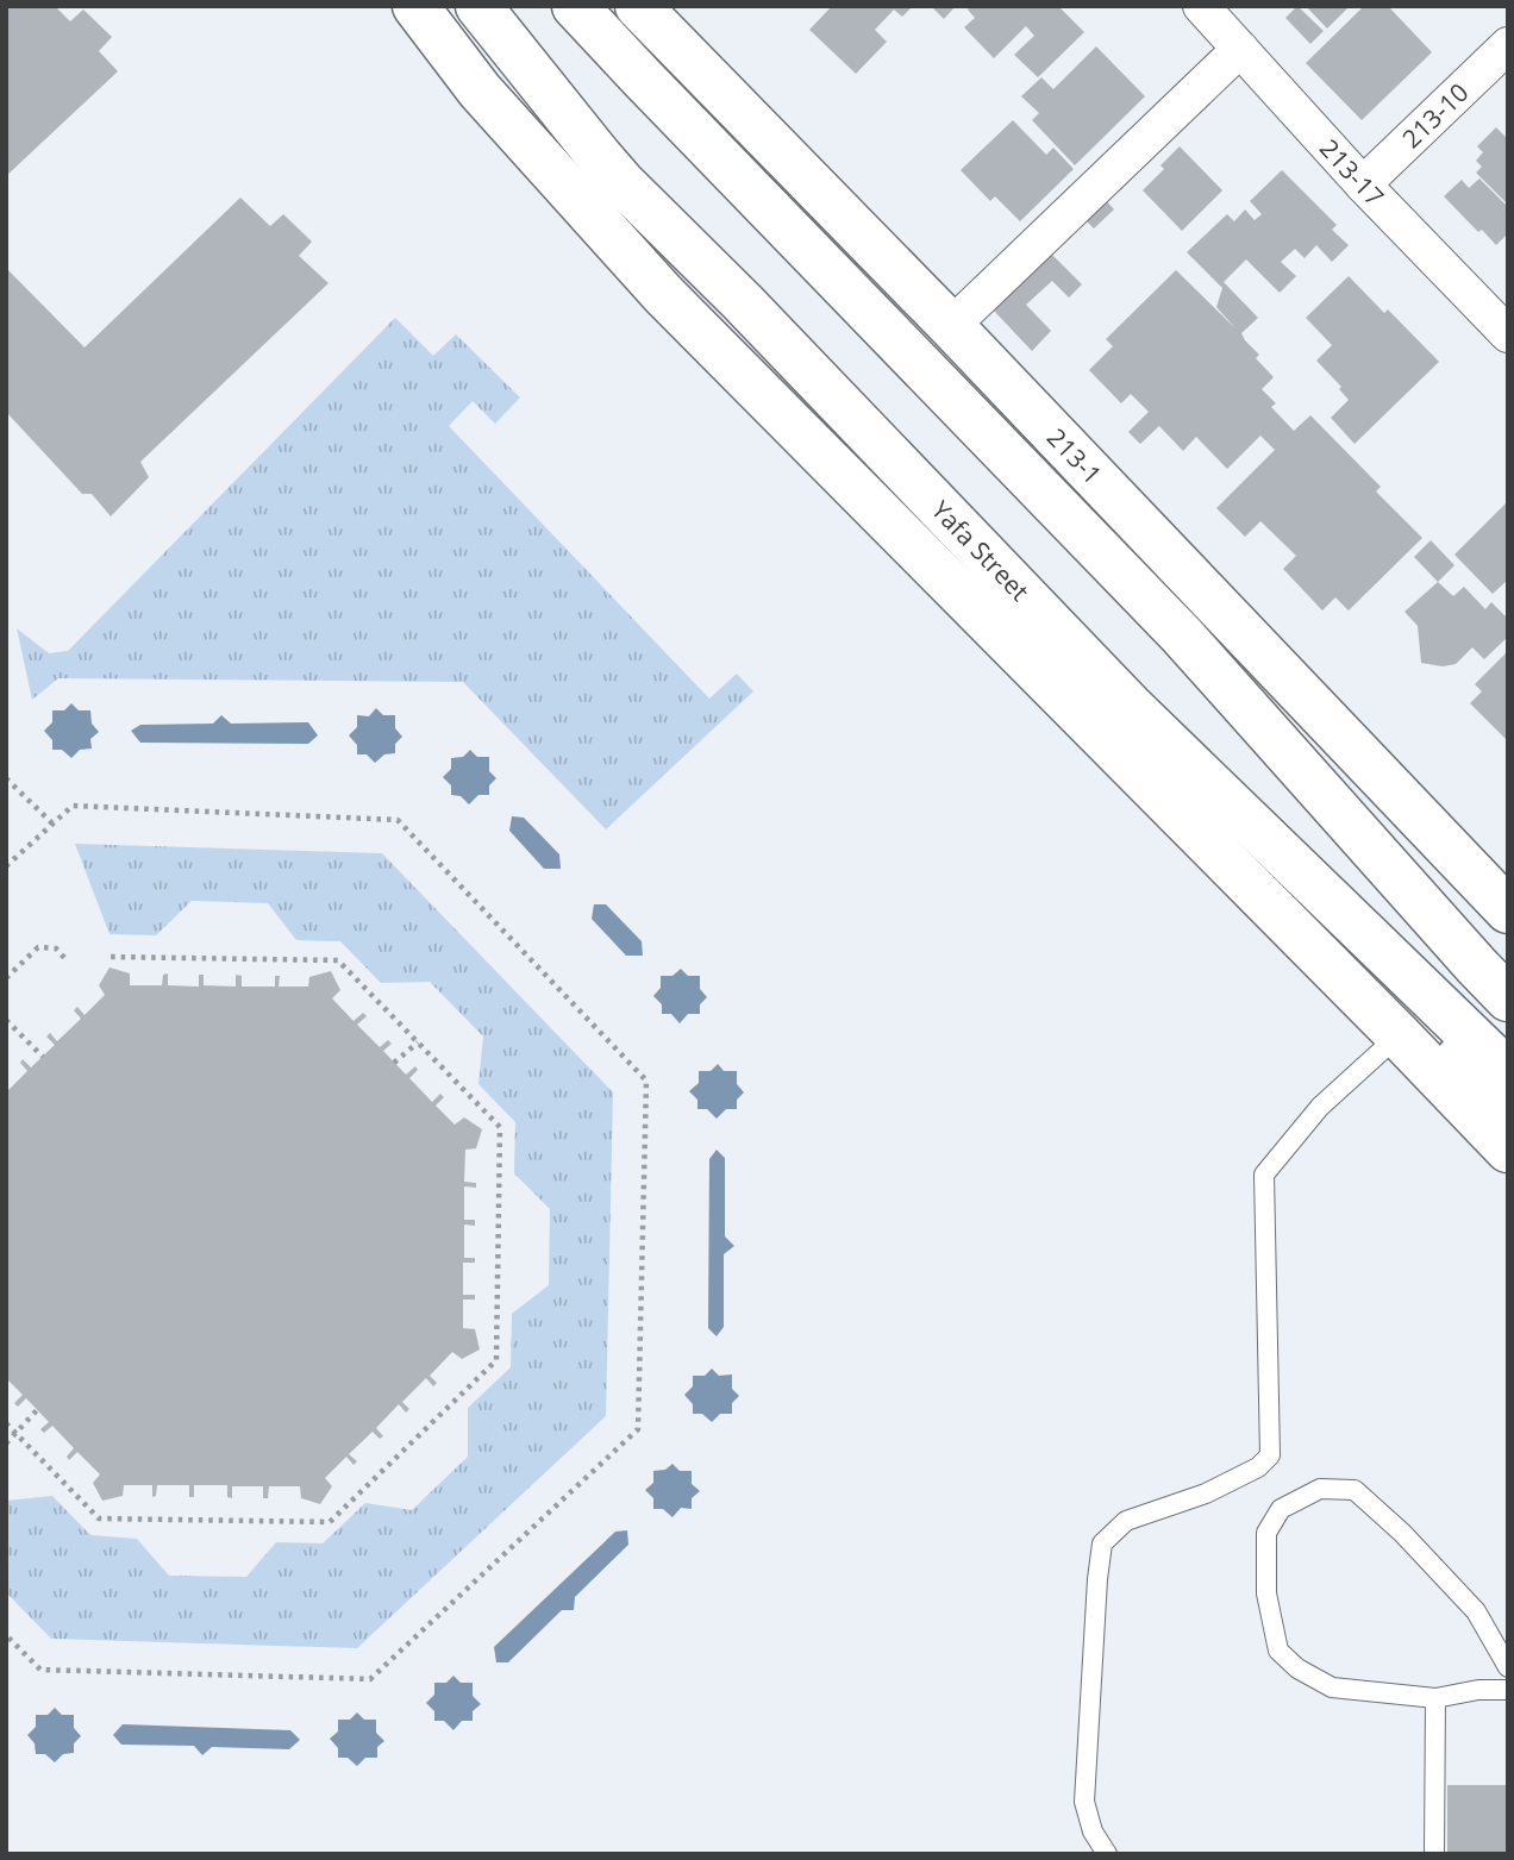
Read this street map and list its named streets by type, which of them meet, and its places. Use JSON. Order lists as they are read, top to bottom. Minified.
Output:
{"streets":{"main road":["213-1","Yafa Street"],"street":["213-10","213-17"]},"crossings":[["213-10","213-17"]]}
